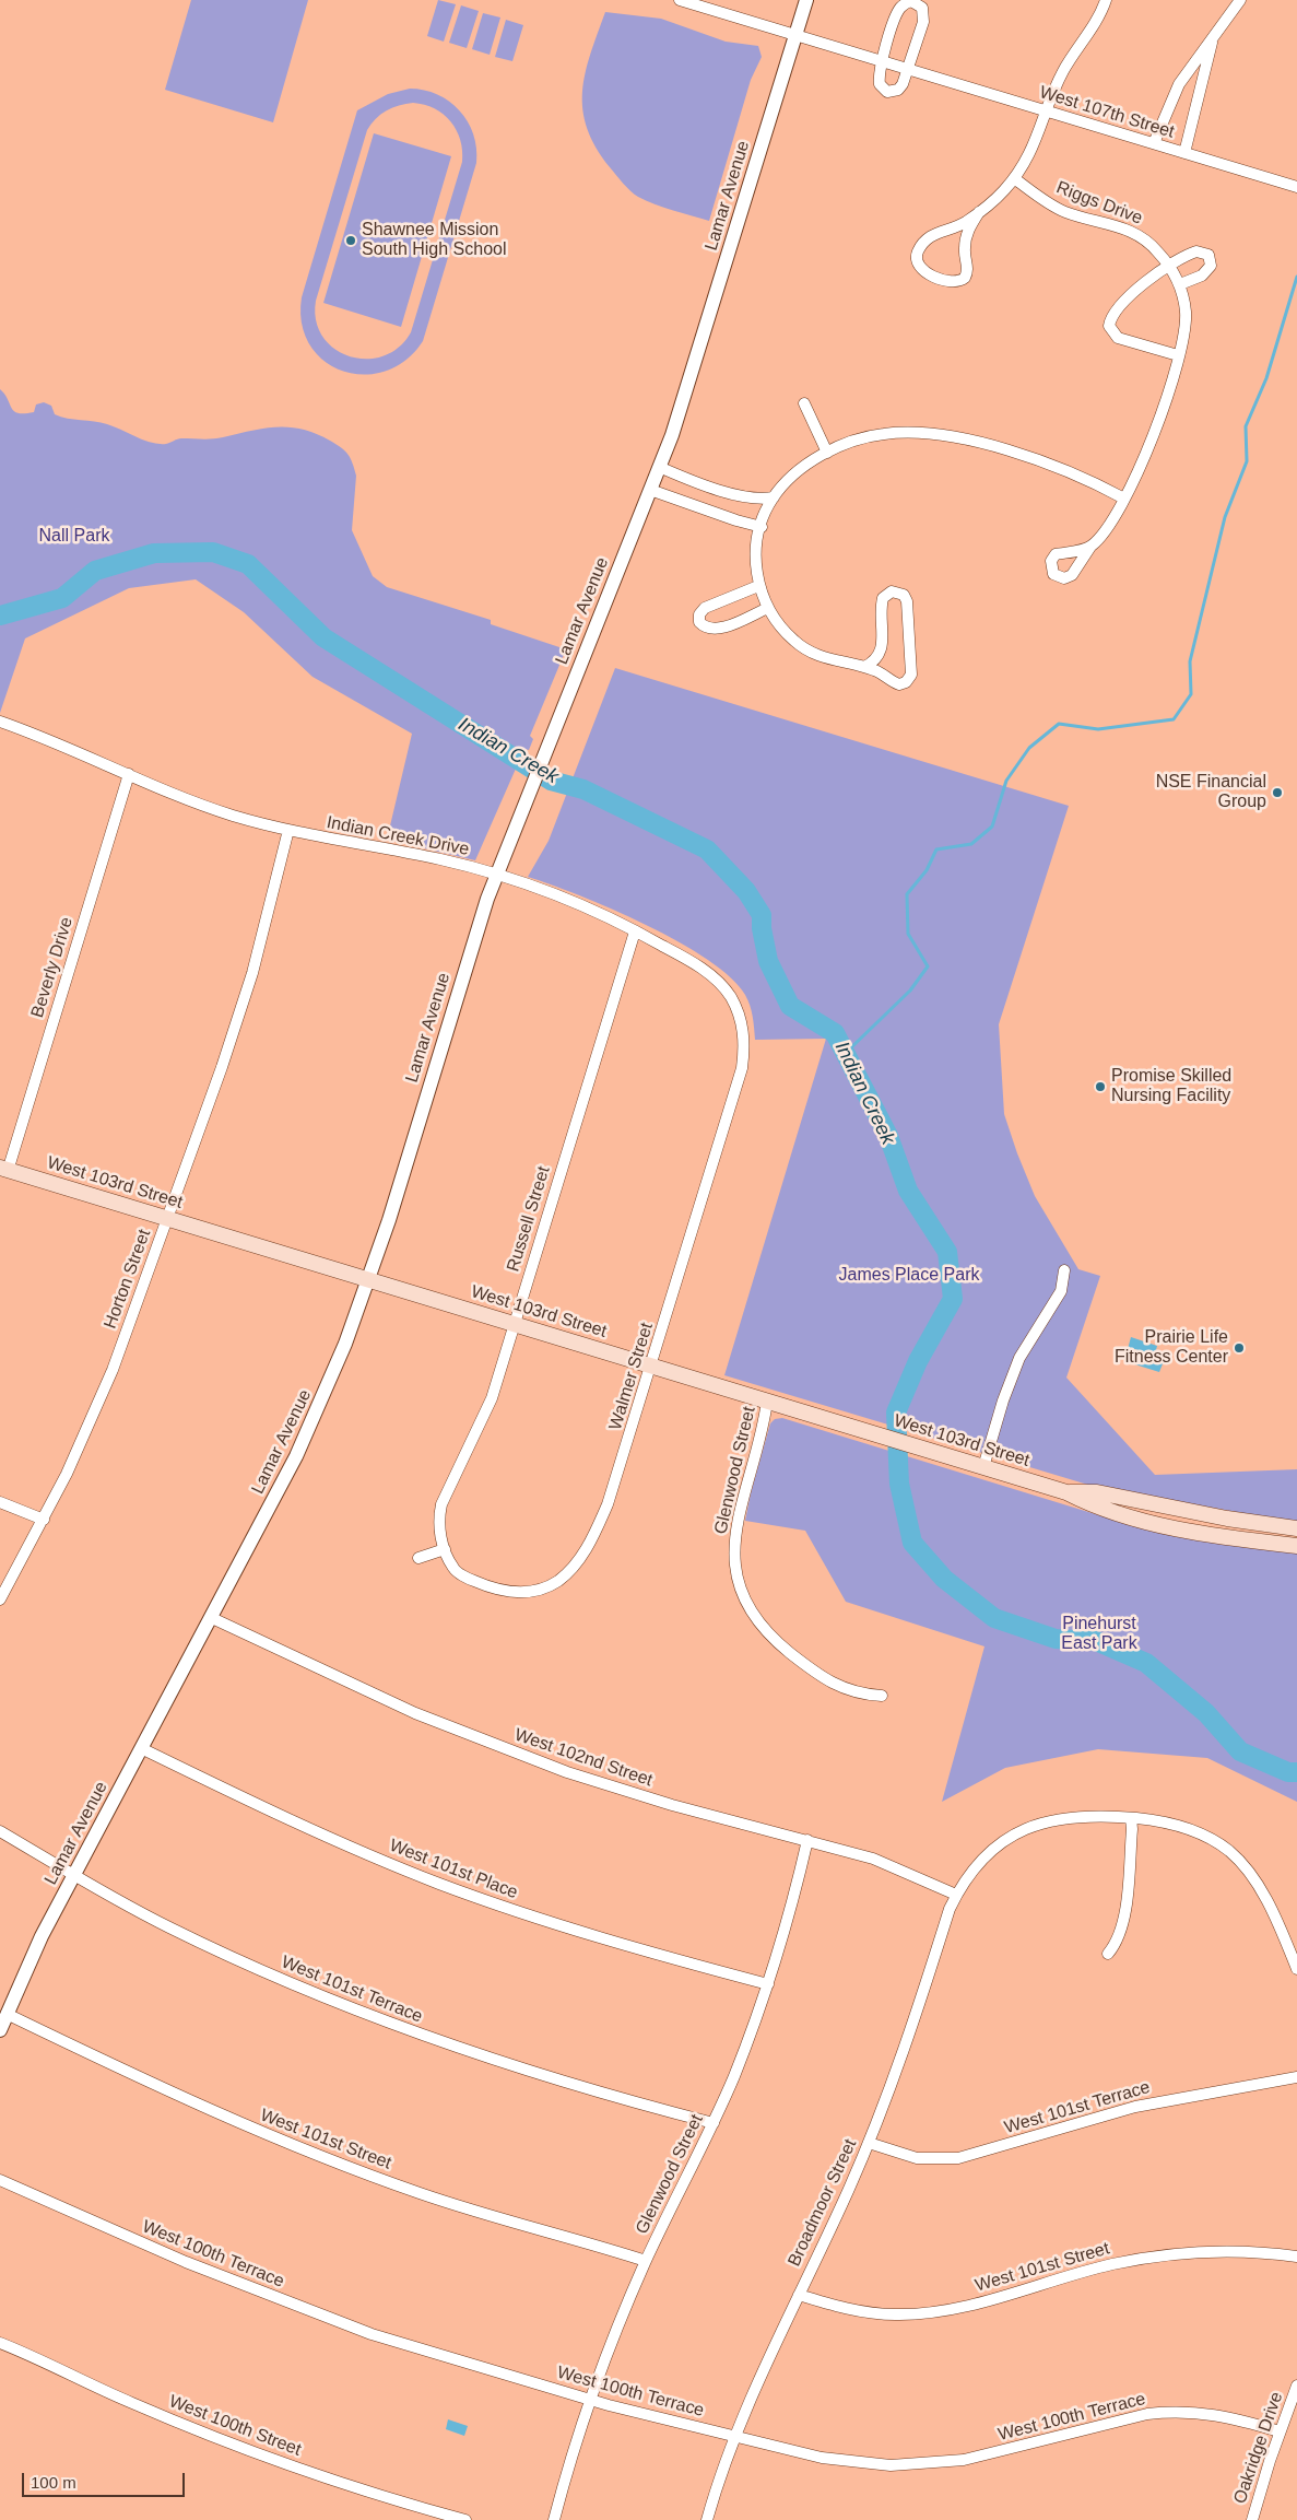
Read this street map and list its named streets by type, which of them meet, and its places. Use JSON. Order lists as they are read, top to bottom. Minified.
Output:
{"streets":{"main road":["West 103rd Street"],"street":["West 107th Street","Lamar Avenue","Riggs Drive","Indian Creek Drive","Beverly Drive","Russell Street","Horton Street","Walmer Street","Glenwood Street","West 102nd Street","West 101st Place","West 101st Terrace","West 101st Street","Broadmoor Street","West 100th Terrace","West 100th Street","Oakridge Drive"]},"crossings":[["West 107th Street","Lamar Avenue"],["Lamar Avenue","Indian Creek Drive"],["Lamar Avenue","West 103rd Street"],["Lamar Avenue","West 102nd Street"],["Lamar Avenue","West 101st Place"],["Lamar Avenue","West 101st Terrace"],["Lamar Avenue","West 101st Street"],["Indian Creek Drive","Beverly Drive"],["Indian Creek Drive","Russell Street"],["Indian Creek Drive","Horton Street"],["Indian Creek Drive","Walmer Street"],["Beverly Drive","West 103rd Street"],["West 103rd Street","Russell Street"],["West 103rd Street","Horton Street"],["West 103rd Street","Walmer Street"],["West 103rd Street","Glenwood Street"],["Russell Street","Walmer Street"],["Glenwood Street","West 102nd Street"],["Glenwood Street","West 101st Place"],["Glenwood Street","West 101st Terrace"],["Glenwood Street","West 101st Street"],["Glenwood Street","West 100th Terrace"],["West 102nd Street","Broadmoor Street"],["West 101st Terrace","Broadmoor Street"],["West 101st Street","Broadmoor Street"],["Broadmoor Street","West 100th Terrace"],["West 100th Terrace","Oakridge Drive"]],"water":["Indian Creek"],"parks":["Nall Park","James Place Park","Pinehurst East Park"],"places":["Shawnee Mission South High School","NSE Financial Group","Promise Skilled Nursing Facility","Prairie Life Fitness Center"],"scale_bar":"100 m"}
